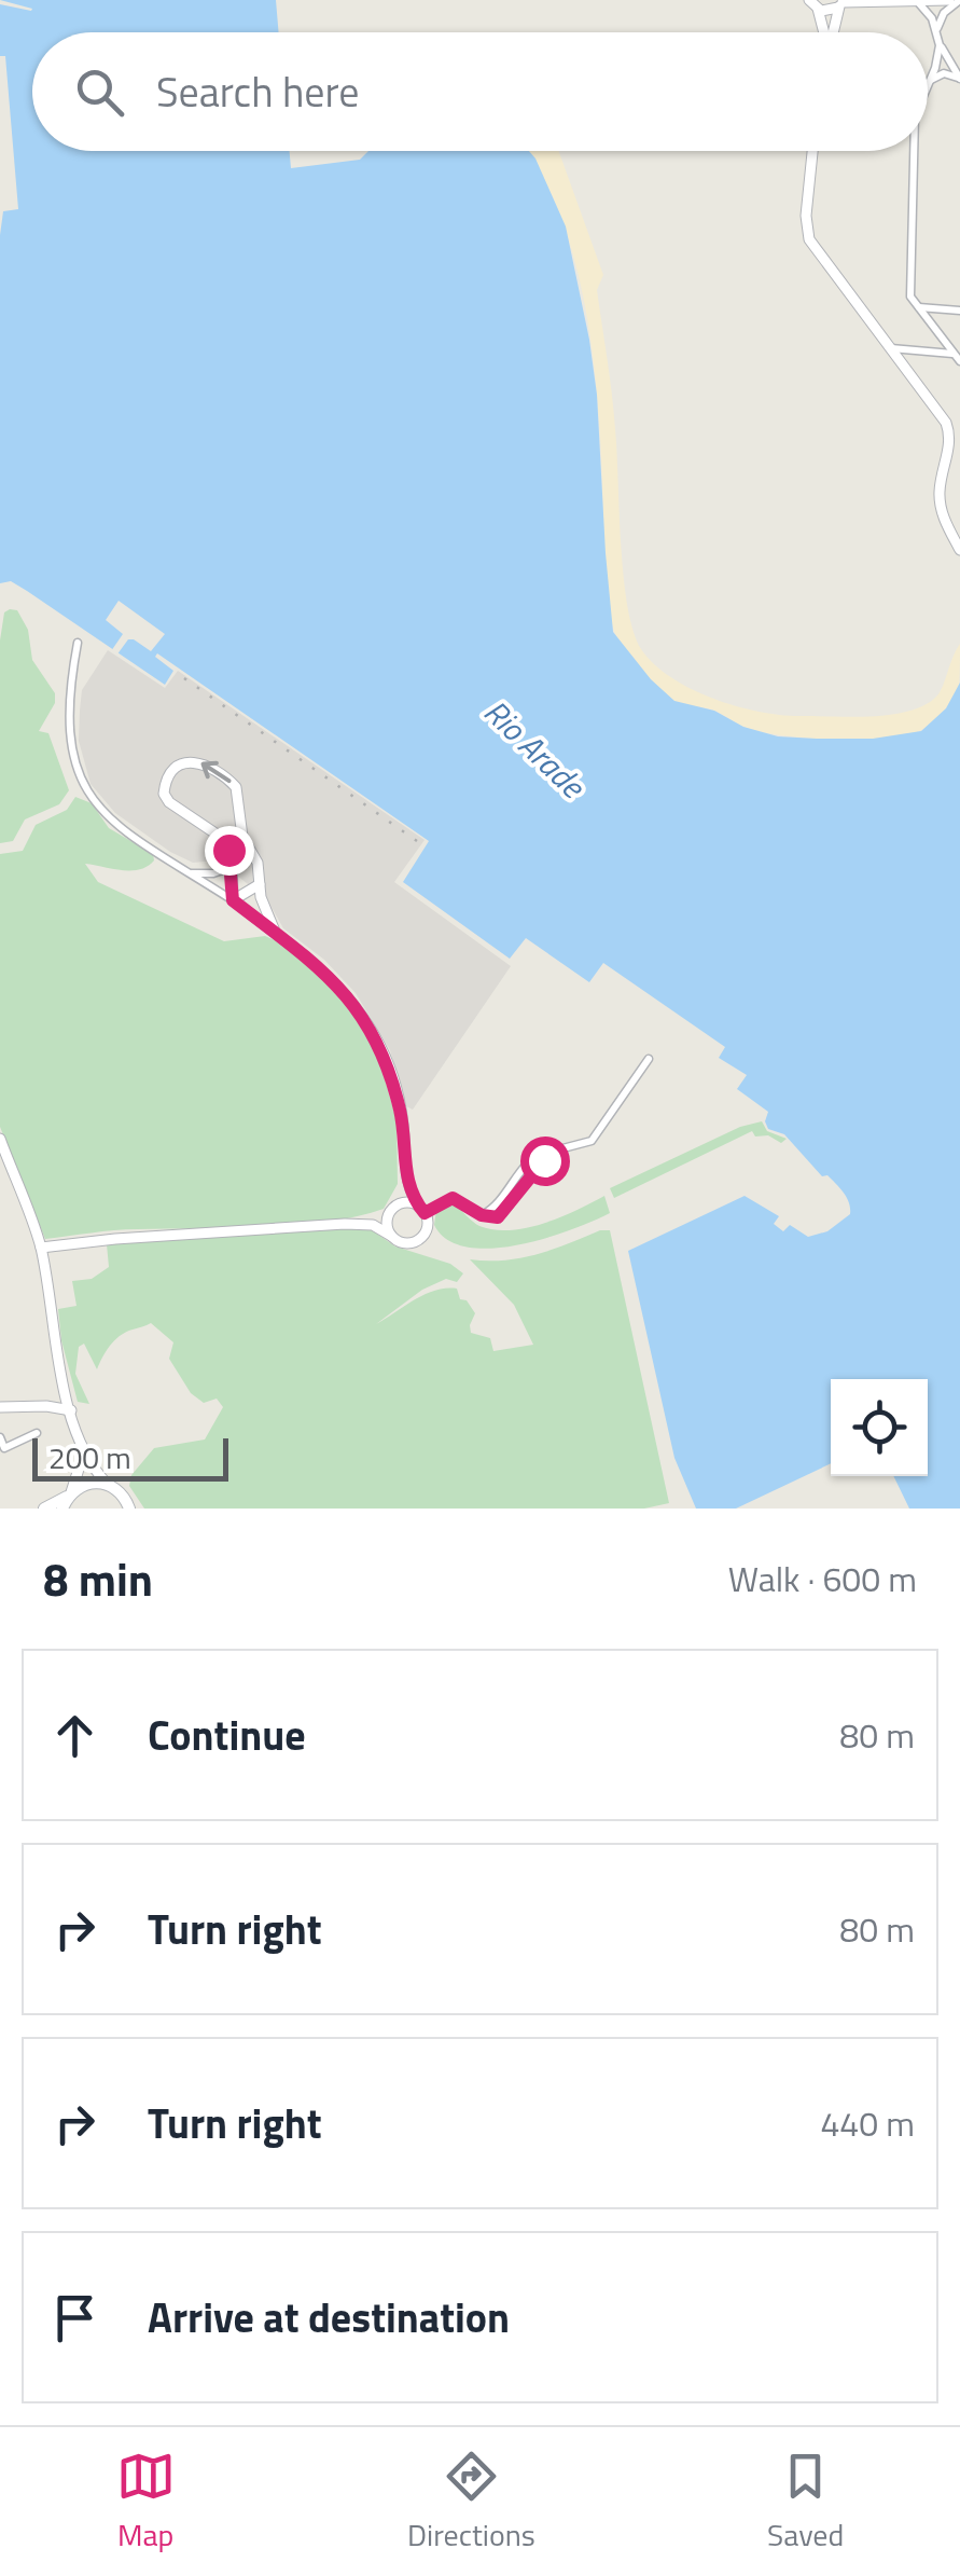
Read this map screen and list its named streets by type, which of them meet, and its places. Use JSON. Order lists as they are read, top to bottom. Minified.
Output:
{"water":["Rio Arade"],"scale_bar":"200 m","page":{"search":"Search here","scale":"200 m","heading":["8 min","Walk · 600 m"],"list":[["Continue","80 m"],["Turn right","80 m"],["Turn right","440 m"],"Arrive at destination"],"nav":["Map","Directions","Saved"]}}
